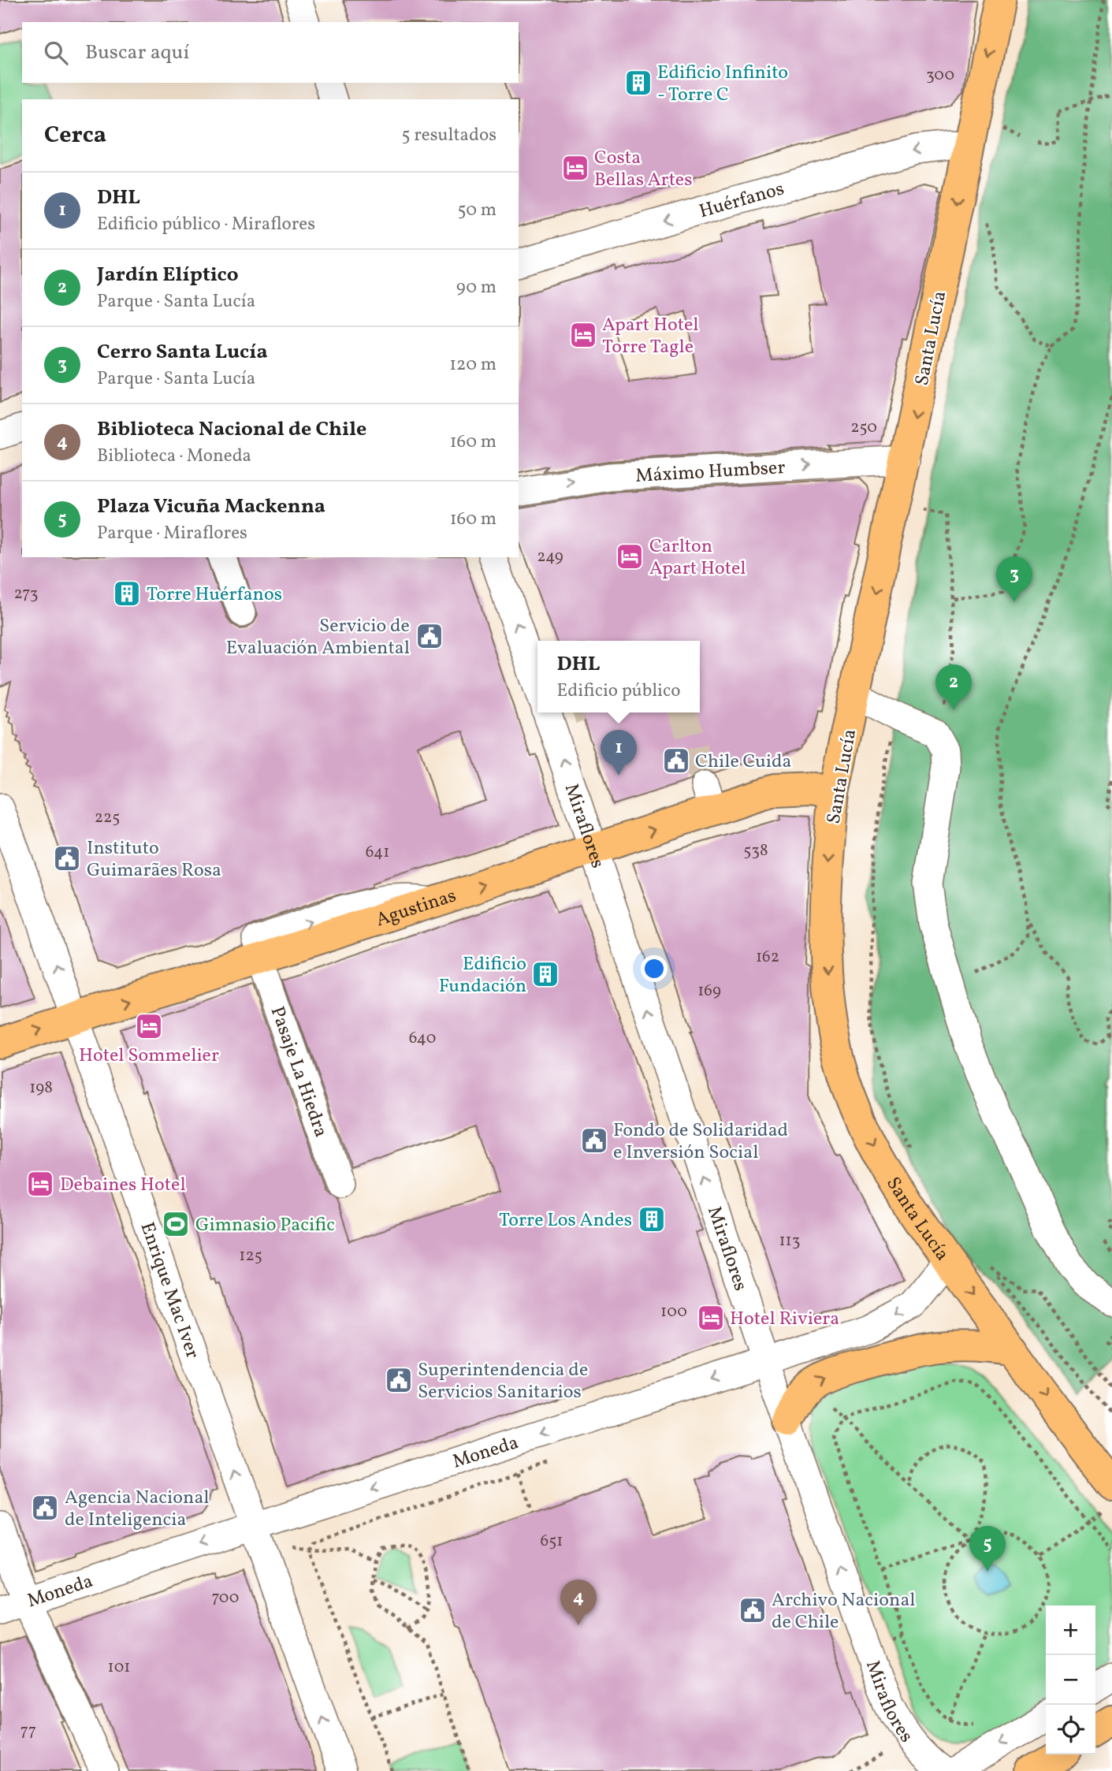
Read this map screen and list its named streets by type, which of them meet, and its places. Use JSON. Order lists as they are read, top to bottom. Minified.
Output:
{"streets":{"main road":["Santa Lucía","Agustinas"],"street":["Huérfanos","Máximo Humbser","Miraflores","Pasaje La Hiedra","Enrique Mac Iver","Moneda"]},"crossings":[["Huérfanos","Santa Lucía"],["Santa Lucía","Máximo Humbser"],["Santa Lucía","Agustinas"],["Santa Lucía","Moneda"],["Miraflores","Agustinas"],["Miraflores","Moneda"],["Agustinas","Pasaje La Hiedra"],["Agustinas","Enrique Mac Iver"],["Enrique Mac Iver","Moneda"]],"one_way":["Huérfanos","Santa Lucía","Máximo Humbser","Miraflores","Agustinas","Enrique Mac Iver","Moneda"],"places":{"building":["Edificio Infinito - Torre C","Torre Huérfanos","Edificio Fundación","Torre Los Andes"],"hotel":["Costa Bellas Artes","Apart Hotel Torre Tagle","Carlton Apart Hotel","Hotel Sommelier","Debaines Hotel","Hotel Riviera"],"public building":["Servicio de Evaluación Ambiental","Chile Cuida","Instituto Guimarães Rosa","Fondo de Solidaridad e Inversión Social","Superintendencia de Servicios Sanitarios","Agencia Nacional de Inteligencia","Archivo Nacional de Chile"],"sports":["Gimnasio Pacific"]},"house_numbers":["300","250","249","273","225","538","641","162","169","640","198","113","125","100","651","700","101","77"],"page":{"search":"Buscar aquí","heading":["Cerca","5 resultados"],"list":[{"mark":"1","name":"DHL","note":"Edificio público · Miraflores","value":"50 m"},{"mark":"2","name":"Jardín Elíptico","note":"Parque · Santa Lucía","value":"90 m"},{"mark":"3","name":"Cerro Santa Lucía","note":"Parque · Santa Lucía","value":"120 m"},{"mark":"4","name":"Biblioteca Nacional de Chile","note":"Biblioteca · Moneda","value":"160 m"},{"mark":"5","name":"Plaza Vicuña Mackenna","note":"Parque · Miraflores","value":"160 m"}],"pins":["3","2","1","5","4"],"popup":["DHL","Edificio público"],"map_buttons":["+","−"]}}
